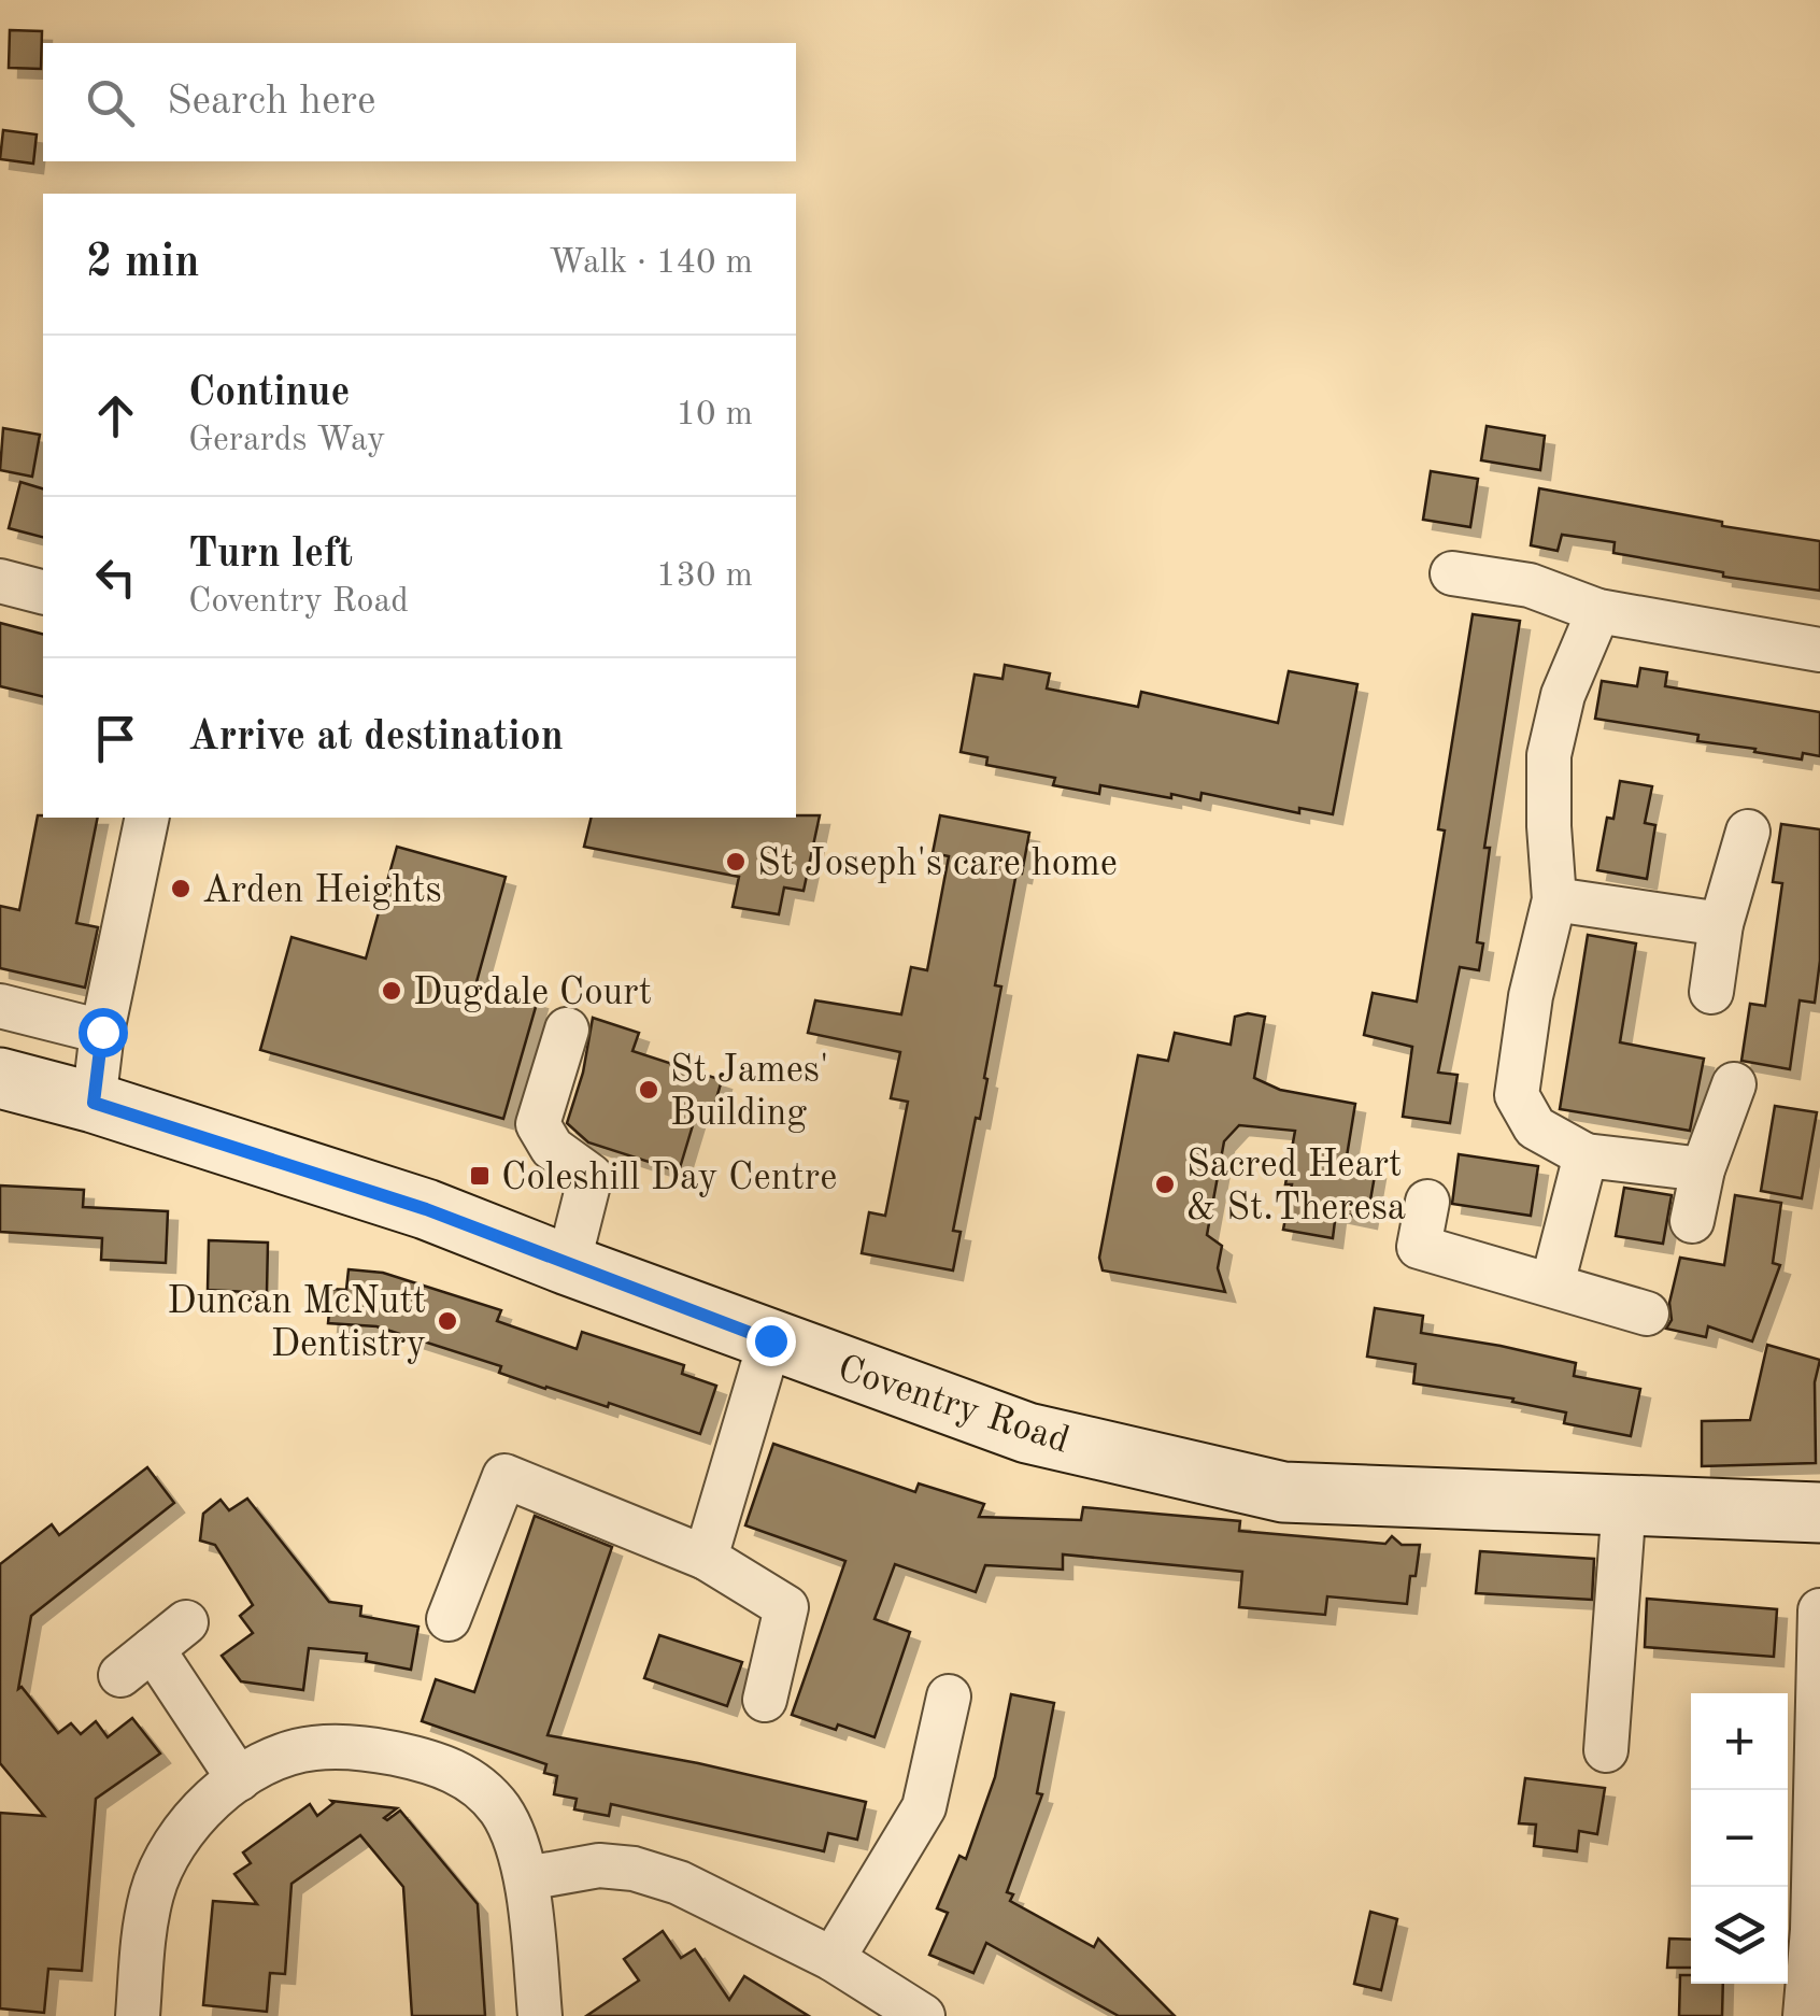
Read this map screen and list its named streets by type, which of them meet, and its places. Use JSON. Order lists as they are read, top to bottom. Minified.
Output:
{"streets":{"main road":["Coventry Road"]},"places":{"other":["St Joseph's care home","Arden Heights","Dugdale Court","St James' Building","Sacred Heart & St.Theresa","Duncan McNutt Dentistry"],"transit":["Coleshill Day Centre"]},"page":{"search":"Search here","heading":["2 min","Walk · 140 m"],"list":[["Continue","Gerards Way","10 m"],["Turn left","Coventry Road","130 m"],"Arrive at destination"],"map_buttons":["+","−"]}}
